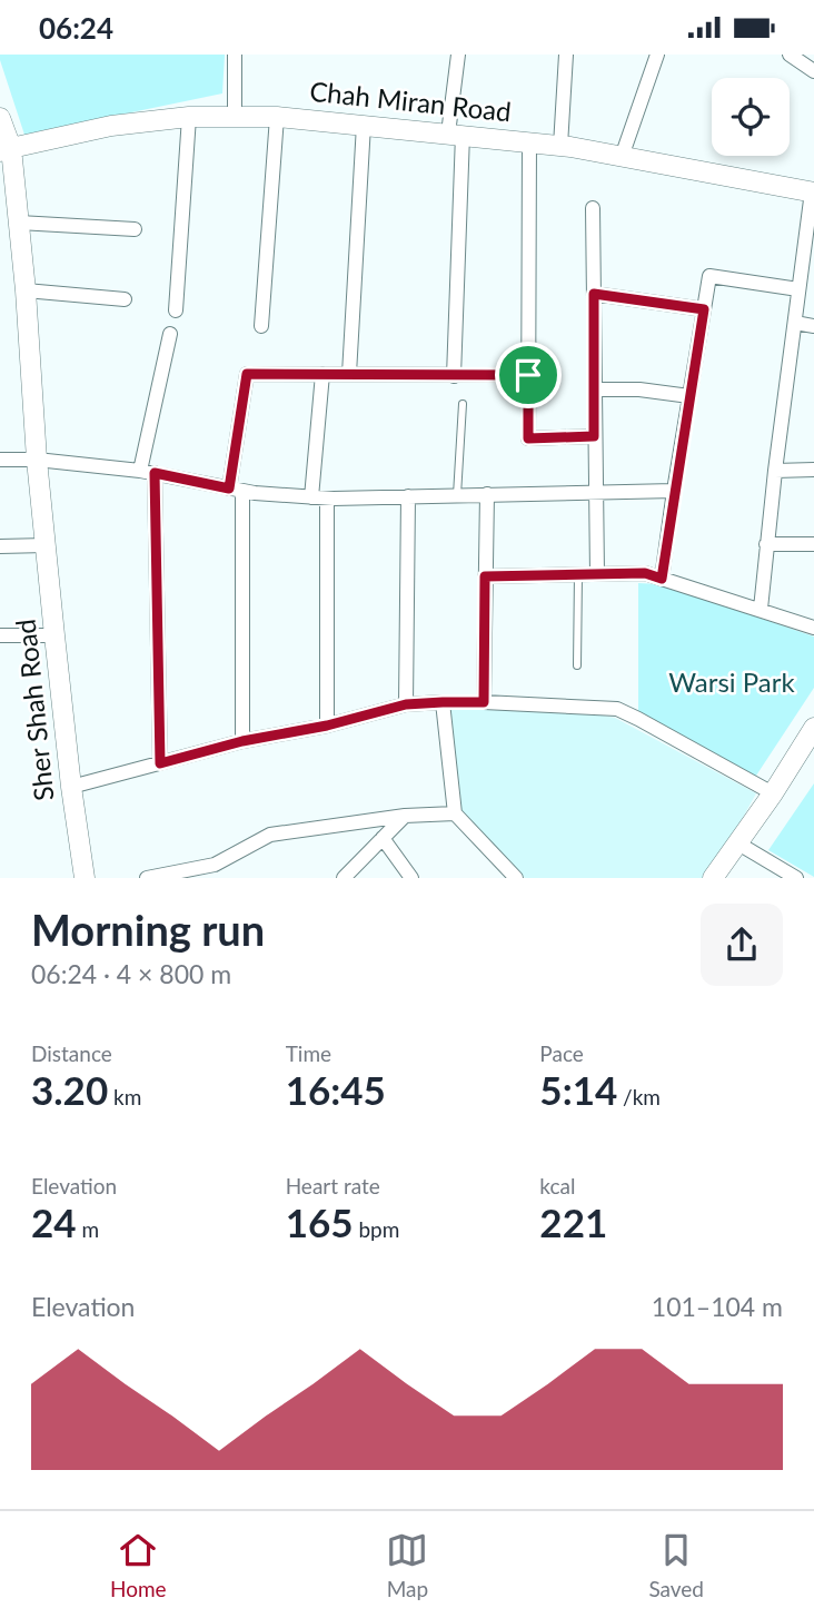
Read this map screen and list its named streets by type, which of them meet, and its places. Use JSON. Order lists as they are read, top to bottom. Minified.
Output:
{"streets":{"street":["Chah Miran Road","Sher Shah Road"]},"crossings":[["Chah Miran Road","Sher Shah Road"]],"parks":["Warsi Park"],"page":{"status":"06:24","heading":["Morning run","06:24 · 4 × 800 m"],"stats":[["Distance","3.20 km"],["Time","16:45"],["Pace","5:14 /km"],["Elevation","24 m"],["Heart rate","165 bpm"],["kcal","221"]],"chart":["Elevation","101–104 m"],"tabs":["Home","Map","Saved"]}}
